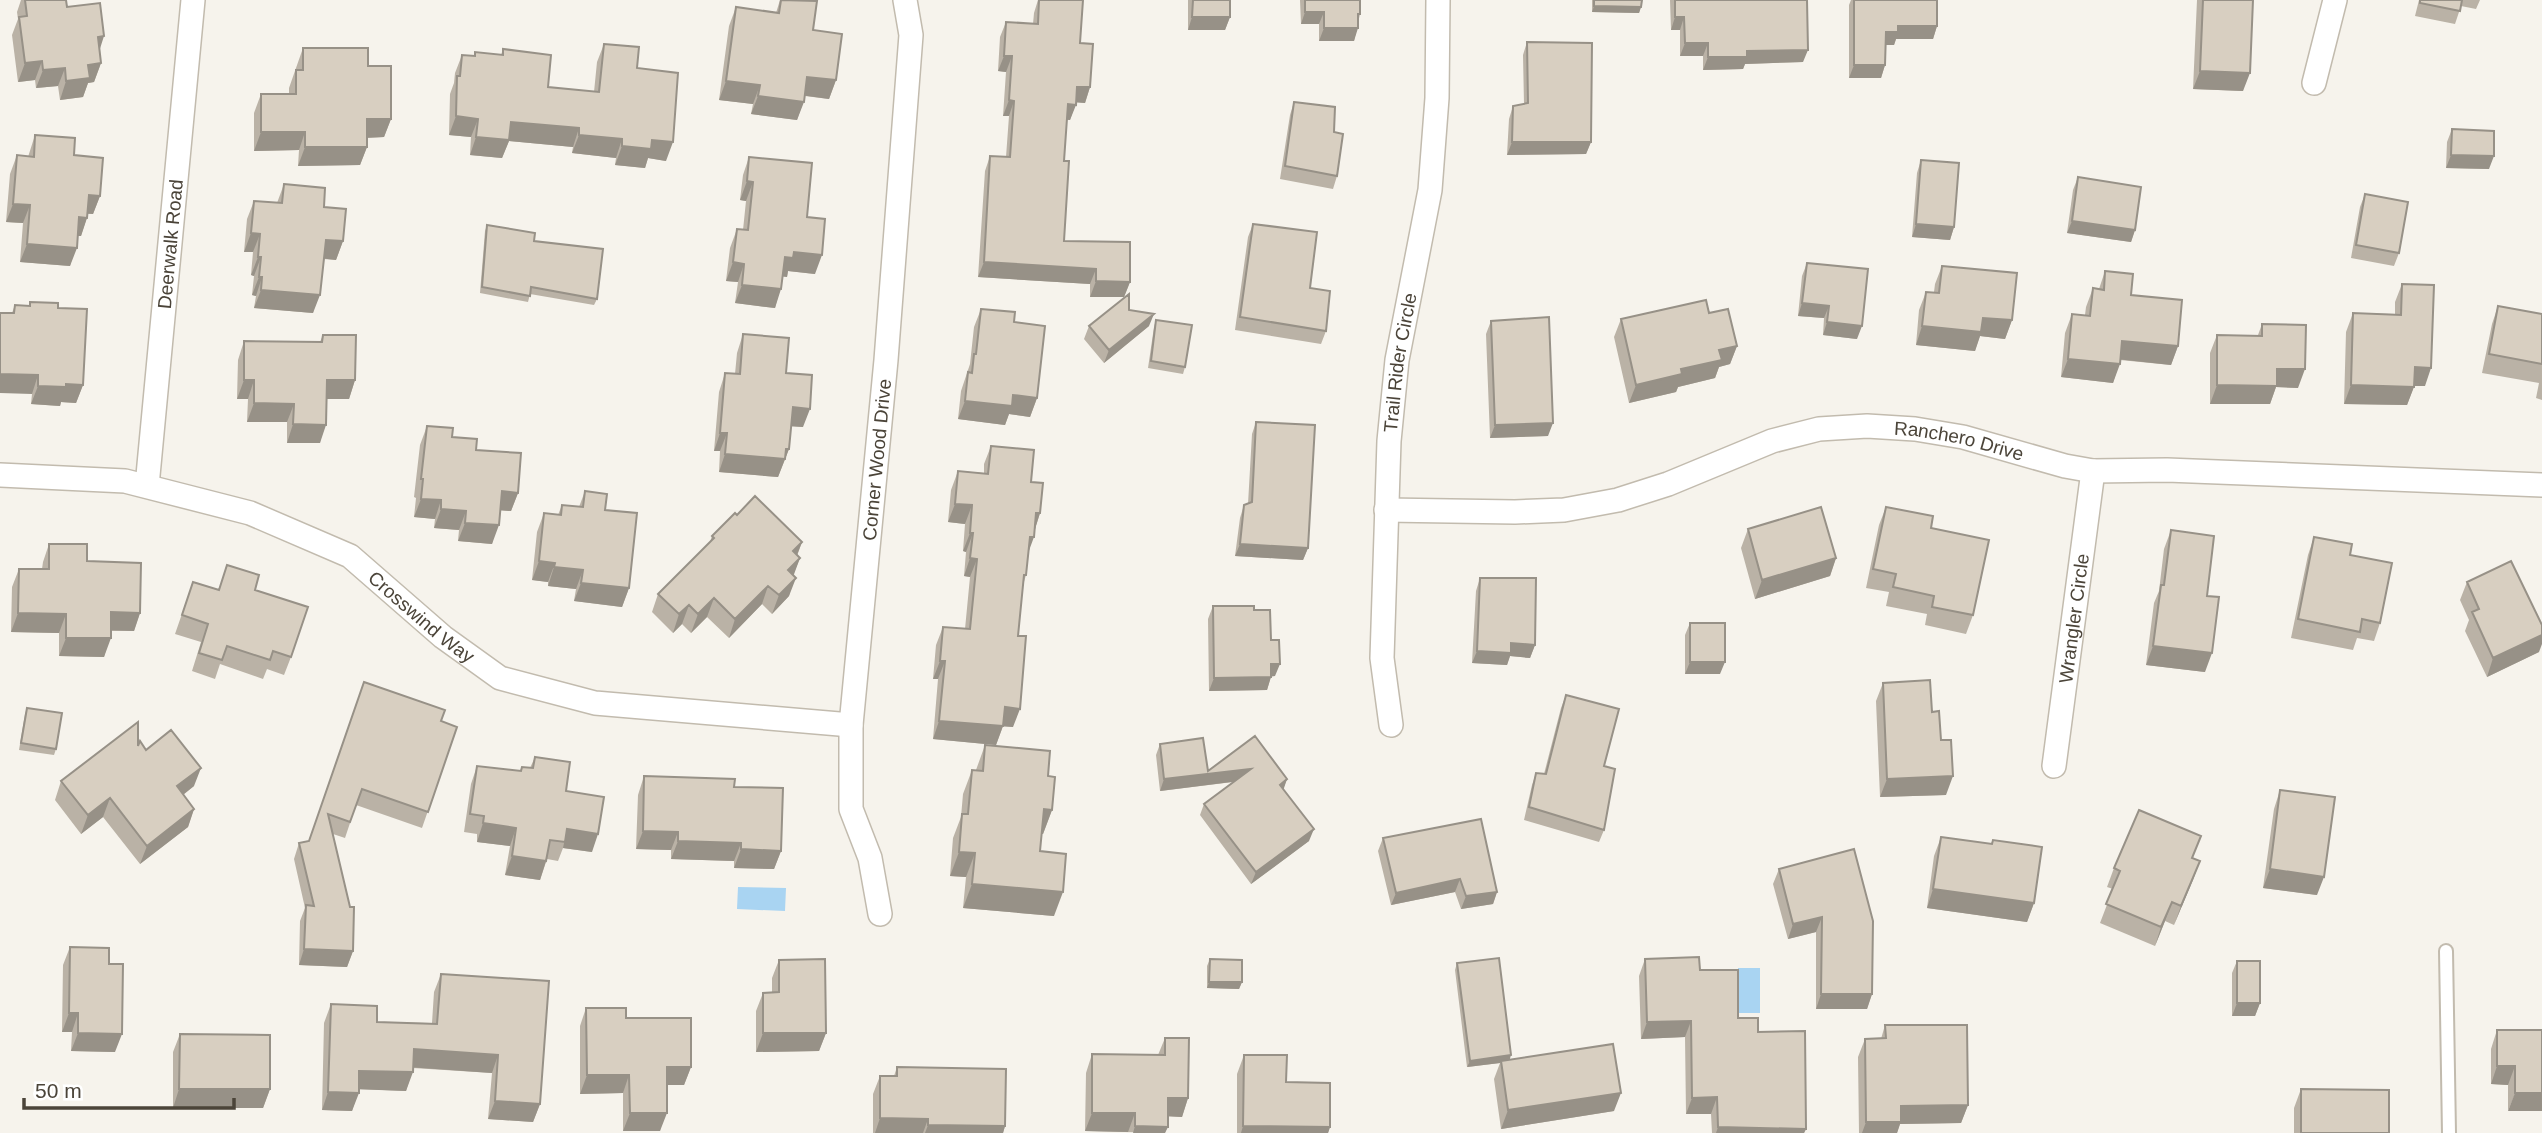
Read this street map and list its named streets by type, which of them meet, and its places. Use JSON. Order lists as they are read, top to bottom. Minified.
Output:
{"streets":{"street":["Deerwalk Road","Trail Rider Circle","Ranchero Drive","Corner Wood Drive","Crosswind Way","Wrangler Circle"]},"crossings":[["Deerwalk Road","Crosswind Way"],["Trail Rider Circle","Ranchero Drive"],["Ranchero Drive","Wrangler Circle"],["Corner Wood Drive","Crosswind Way"]],"scale_bar":"50 m"}
